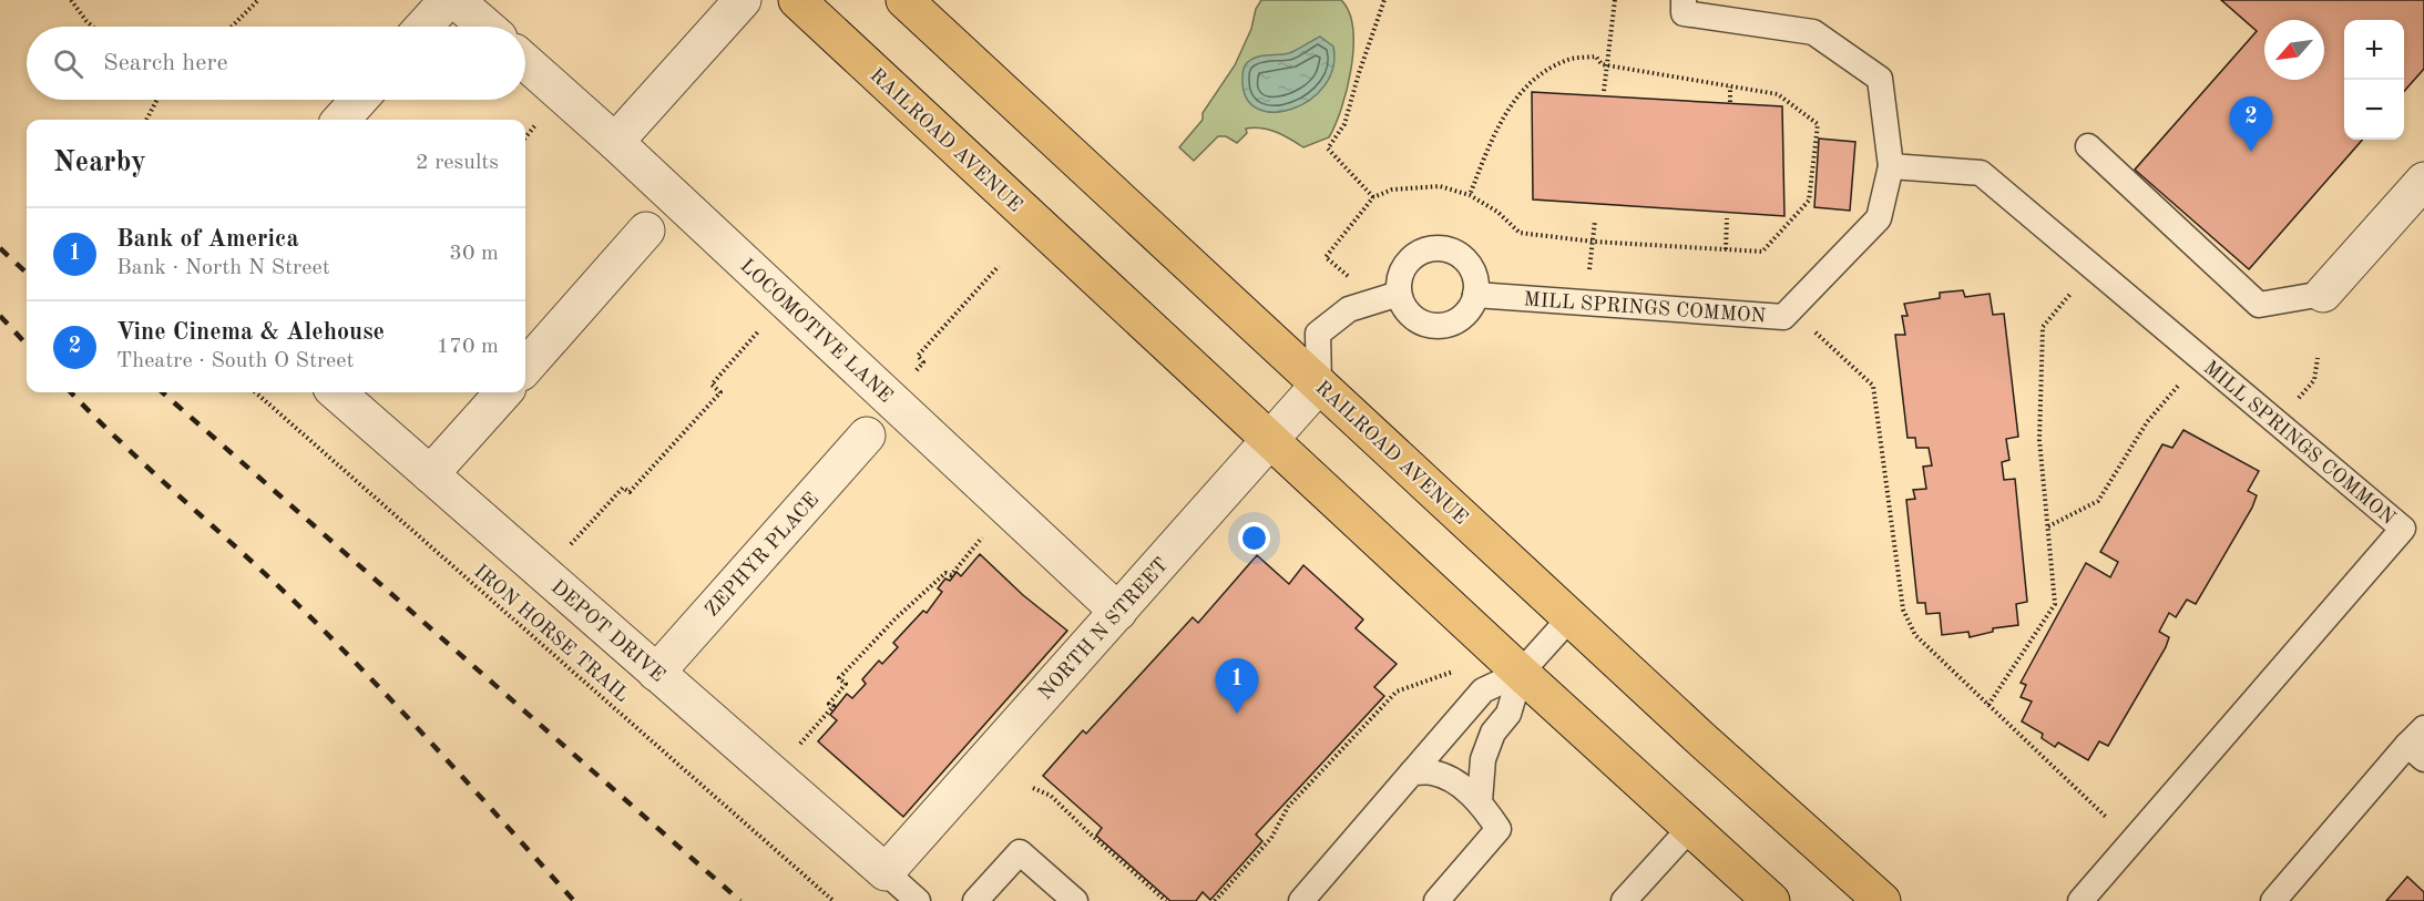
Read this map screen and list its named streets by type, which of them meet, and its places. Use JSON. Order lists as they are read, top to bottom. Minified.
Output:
{"streets":{"main road":["RAILROAD AVENUE"],"street":["LOCOMOTIVE LANE","ZEPHYR PLACE","NORTH N STREET","DEPOT DRIVE"],"lane":["MILL SPRINGS COMMON"],"path":["IRON HORSE TRAIL"]},"crossings":[["RAILROAD AVENUE","NORTH N STREET"],["LOCOMOTIVE LANE","NORTH N STREET"],["ZEPHYR PLACE","DEPOT DRIVE"],["NORTH N STREET","DEPOT DRIVE"]],"north":"bottom left","page":{"map_buttons":["+","−"],"search":"Search here","pins":["2","1"],"heading":["Nearby","2 results"],"list":[{"mark":"1","name":"Bank of America","note":"Bank · North N Street","value":"30 m"},{"mark":"2","name":"Vine Cinema & Alehouse","note":"Theatre · South O Street","value":"170 m"}]}}
